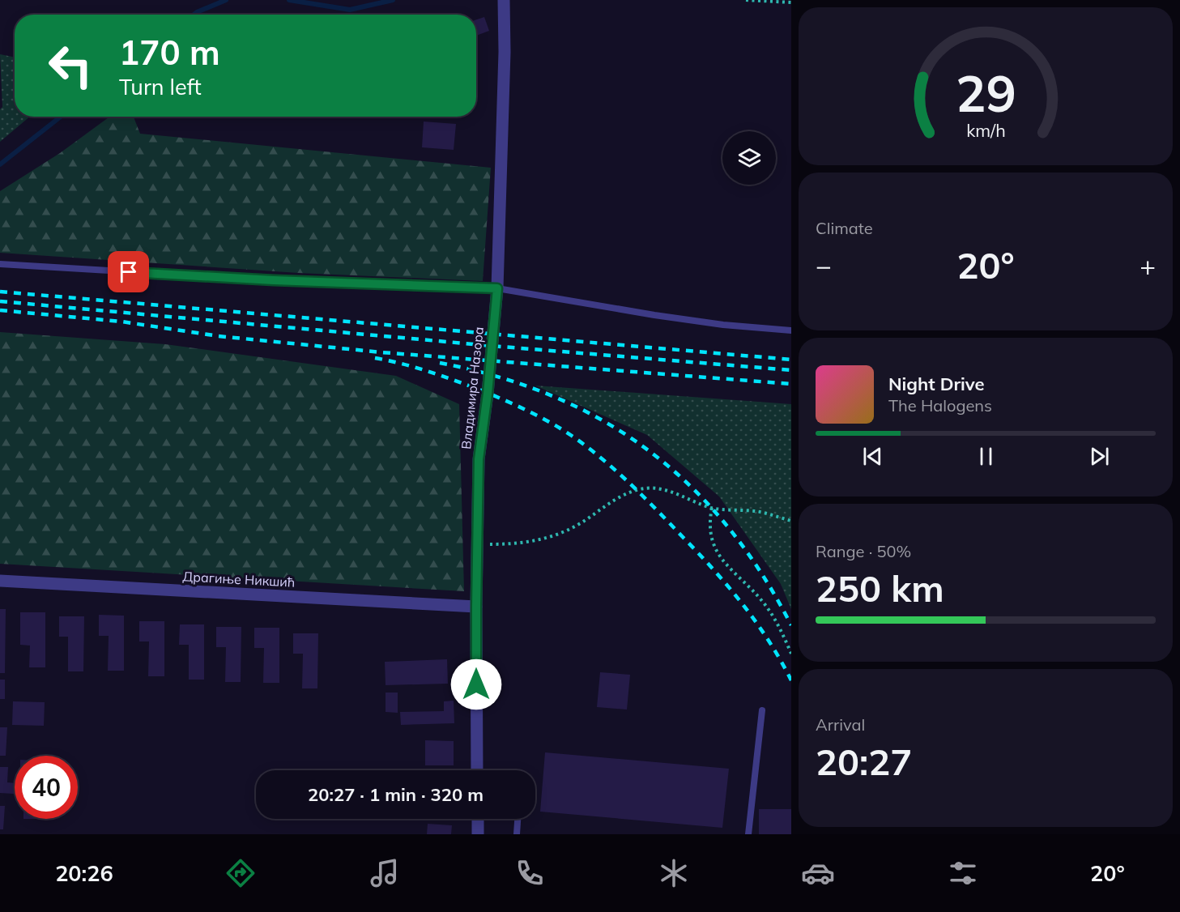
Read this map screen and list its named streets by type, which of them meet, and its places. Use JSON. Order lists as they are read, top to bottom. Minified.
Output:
{"streets":{"street":["Владимира Назора","Драгиње Никшић"]},"crossings":[["Владимира Назора","Драгиње Никшић"]],"page":{"turn":["170 m","Turn left"],"tile":["Climate",["Range · 50%","250 km"],["Arrival","20:27"]],"heat":["−","20°","+"],"song":["Night Drive","The Halogens"],"limit":"40","trip":"20:27 · 1 min · 320 m","tabs":["20:26","20°"],"gauge":["29","km/h"]}}
